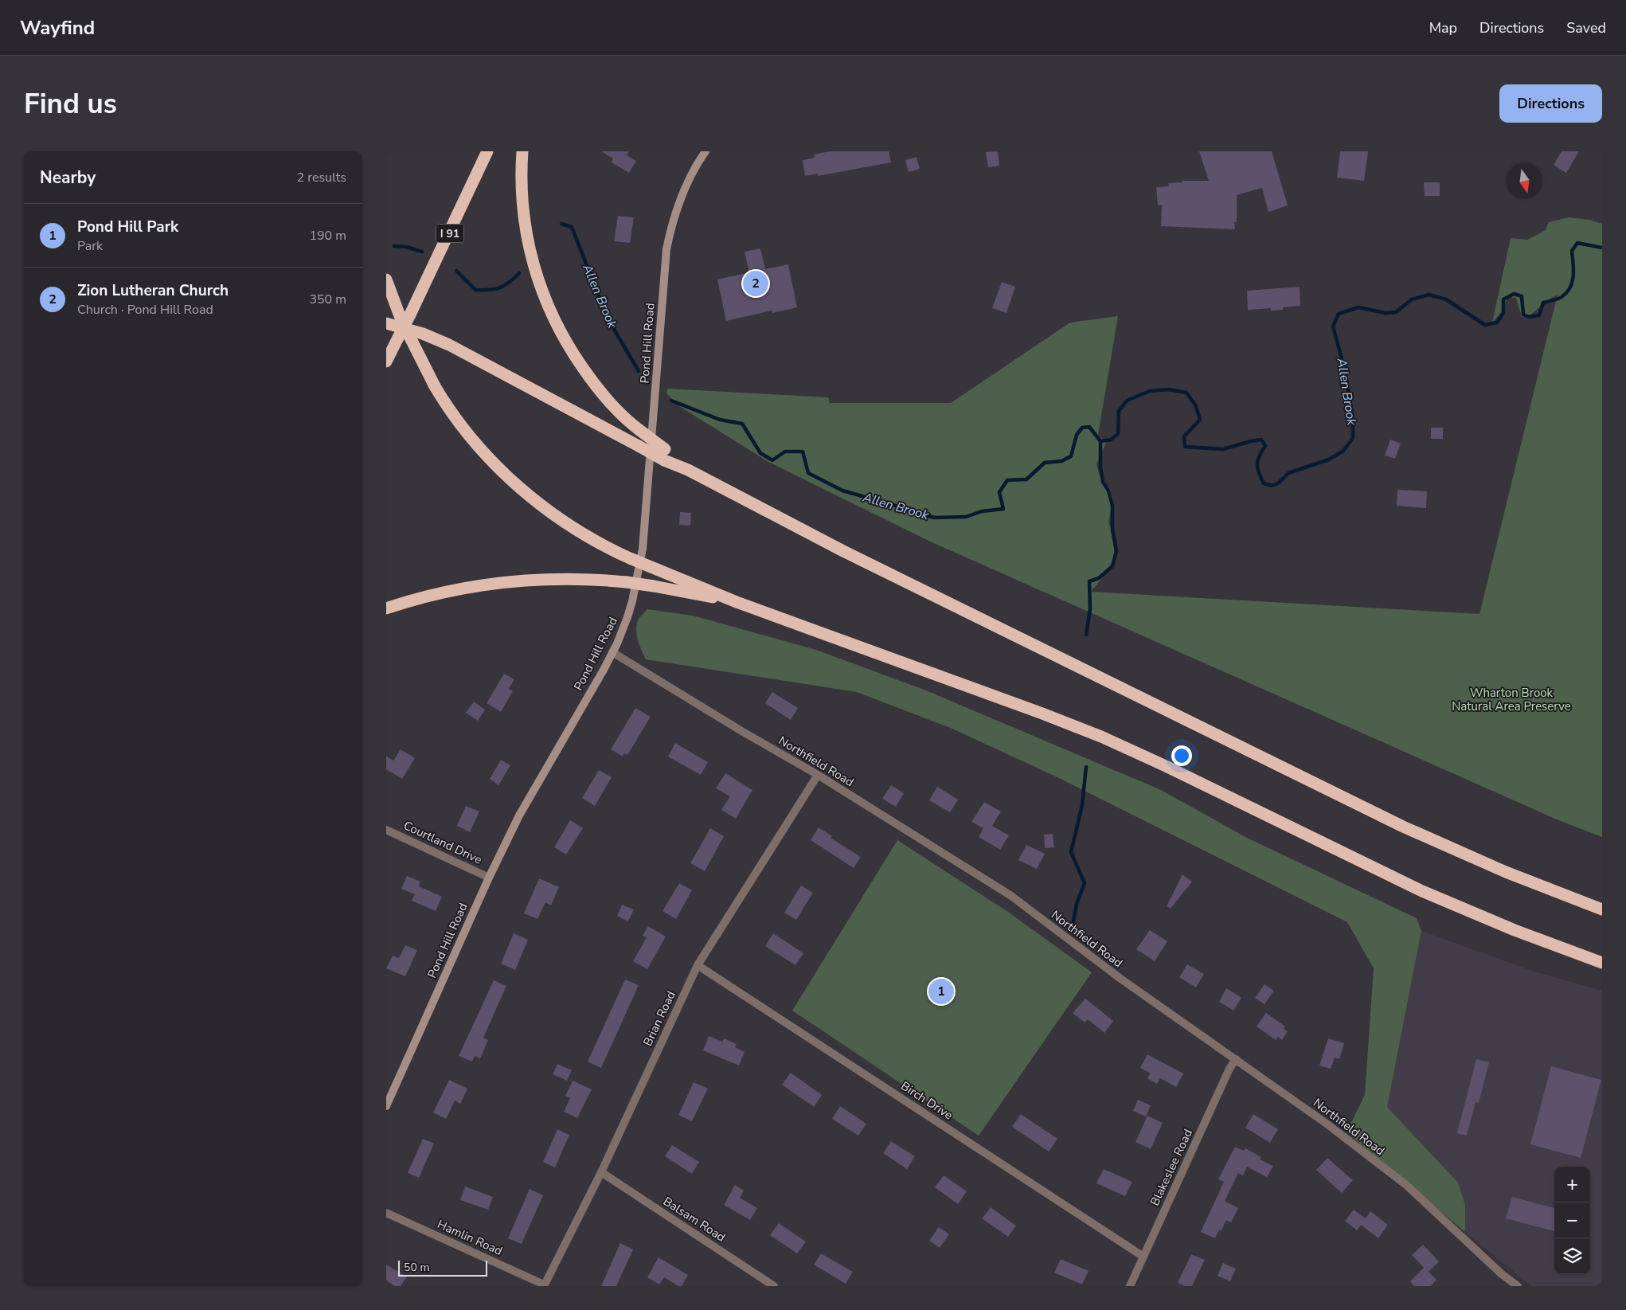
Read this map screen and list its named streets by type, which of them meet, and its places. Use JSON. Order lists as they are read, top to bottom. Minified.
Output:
{"streets":{"highway":["I 91"],"main road":["Pond Hill Road"],"street":["Northfield Road","Courtland Drive","Brian Road","Birch Drive","Blakeslee Road","Balsam Road","Hamlin Road"]},"crossings":[["Pond Hill Road","Northfield Road"],["Pond Hill Road","Courtland Drive"],["Northfield Road","Brian Road"],["Northfield Road","Blakeslee Road"],["Brian Road","Birch Drive"],["Brian Road","Balsam Road"],["Brian Road","Hamlin Road"],["Birch Drive","Blakeslee Road"]],"water":["Allen Brook"],"parks":["Wharton Brook Natural Area Preserve"],"scale_bar":"50 m","north":"bottom","page":{"header":"Wayfind","nav":["Map","Directions","Saved"],"buttons":"Directions","title":"Find us","heading":["Nearby","2 results"],"list":[{"mark":"1","name":"Pond Hill Park","note":"Park","value":"190 m"},{"mark":"2","name":"Zion Lutheran Church","note":"Church · Pond Hill Road","value":"350 m"}],"pins":["2","1"],"map_buttons":["+","−"],"scale":"50 m"}}
